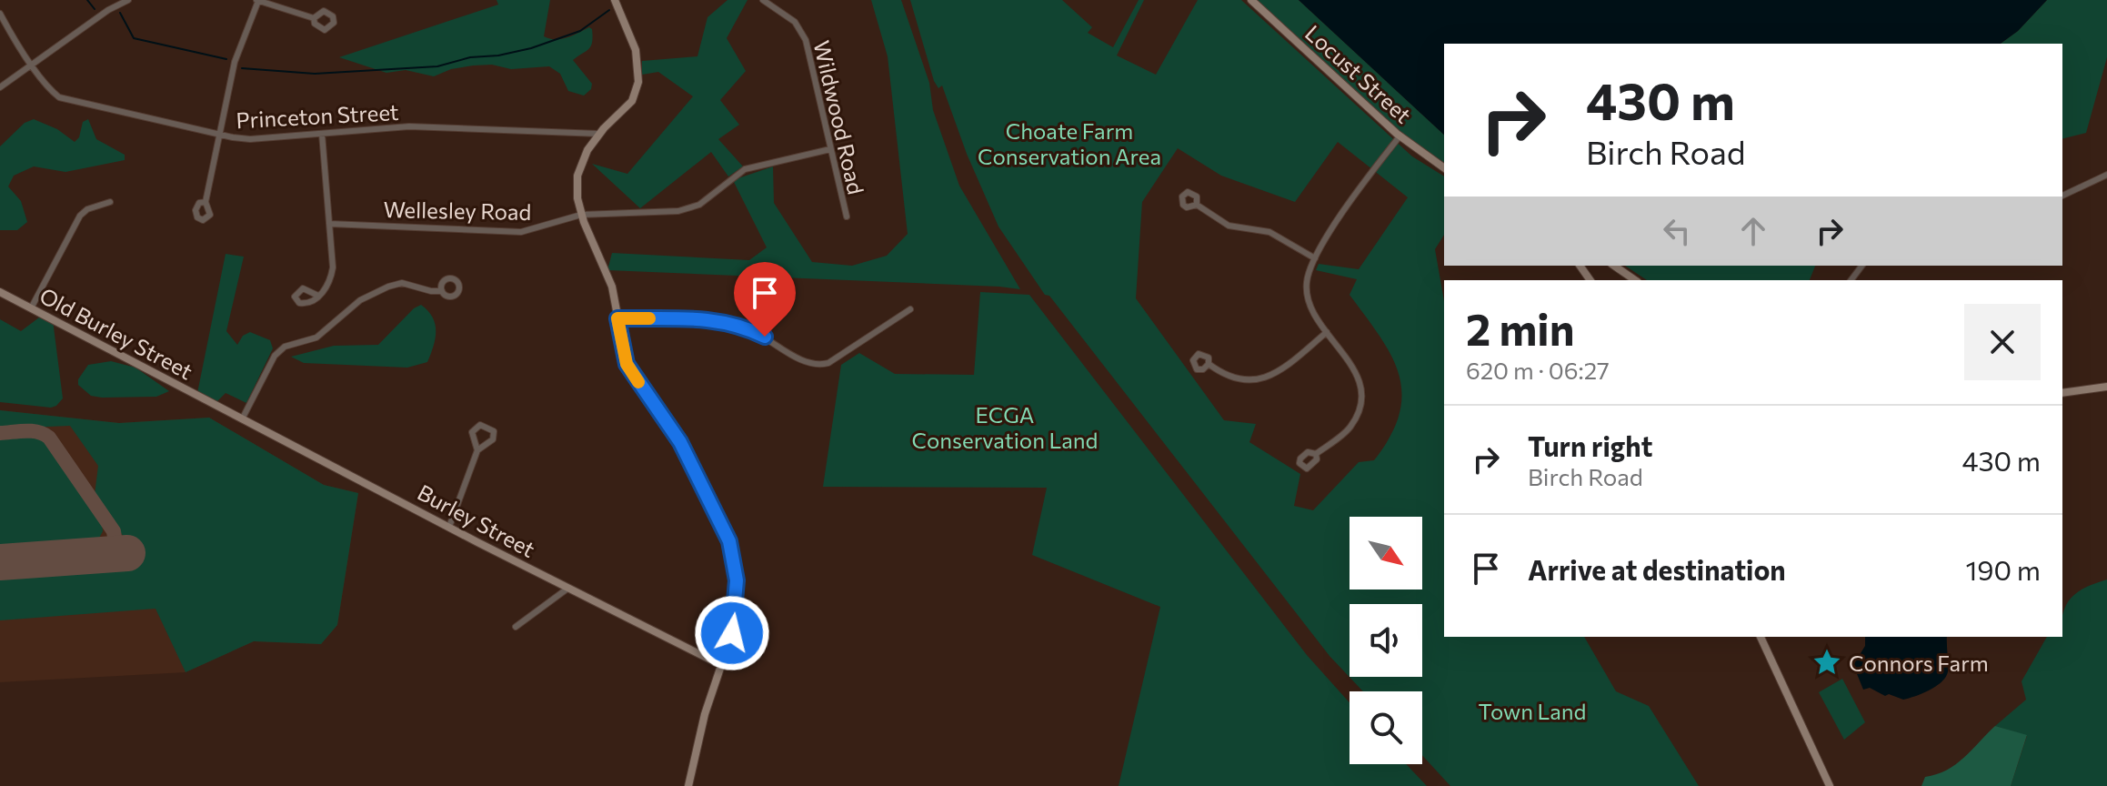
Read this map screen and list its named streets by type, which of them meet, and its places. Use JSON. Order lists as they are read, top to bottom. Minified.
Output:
{"streets":{"main road":["Locust Street","Old Burley Street","Burley Street"],"street":["Princeton Street","Wildwood Road","Wellesley Road"]},"crossings":[["Wildwood Road","Wellesley Road"],["Old Burley Street","Burley Street"]],"parks":["Choate Farm Conservation Area","ECGA Conservation Land","Town Land"],"places":{"place":["Connors Farm"]},"north":"bottom right","page":{"turn":["430 m","Birch Road"],"heading":["2 min","620 m · 06:27"],"list":[{"name":"Turn right","note":"Birch Road","value":"430 m"},{"name":"Arrive at destination","value":"190 m"}]}}
